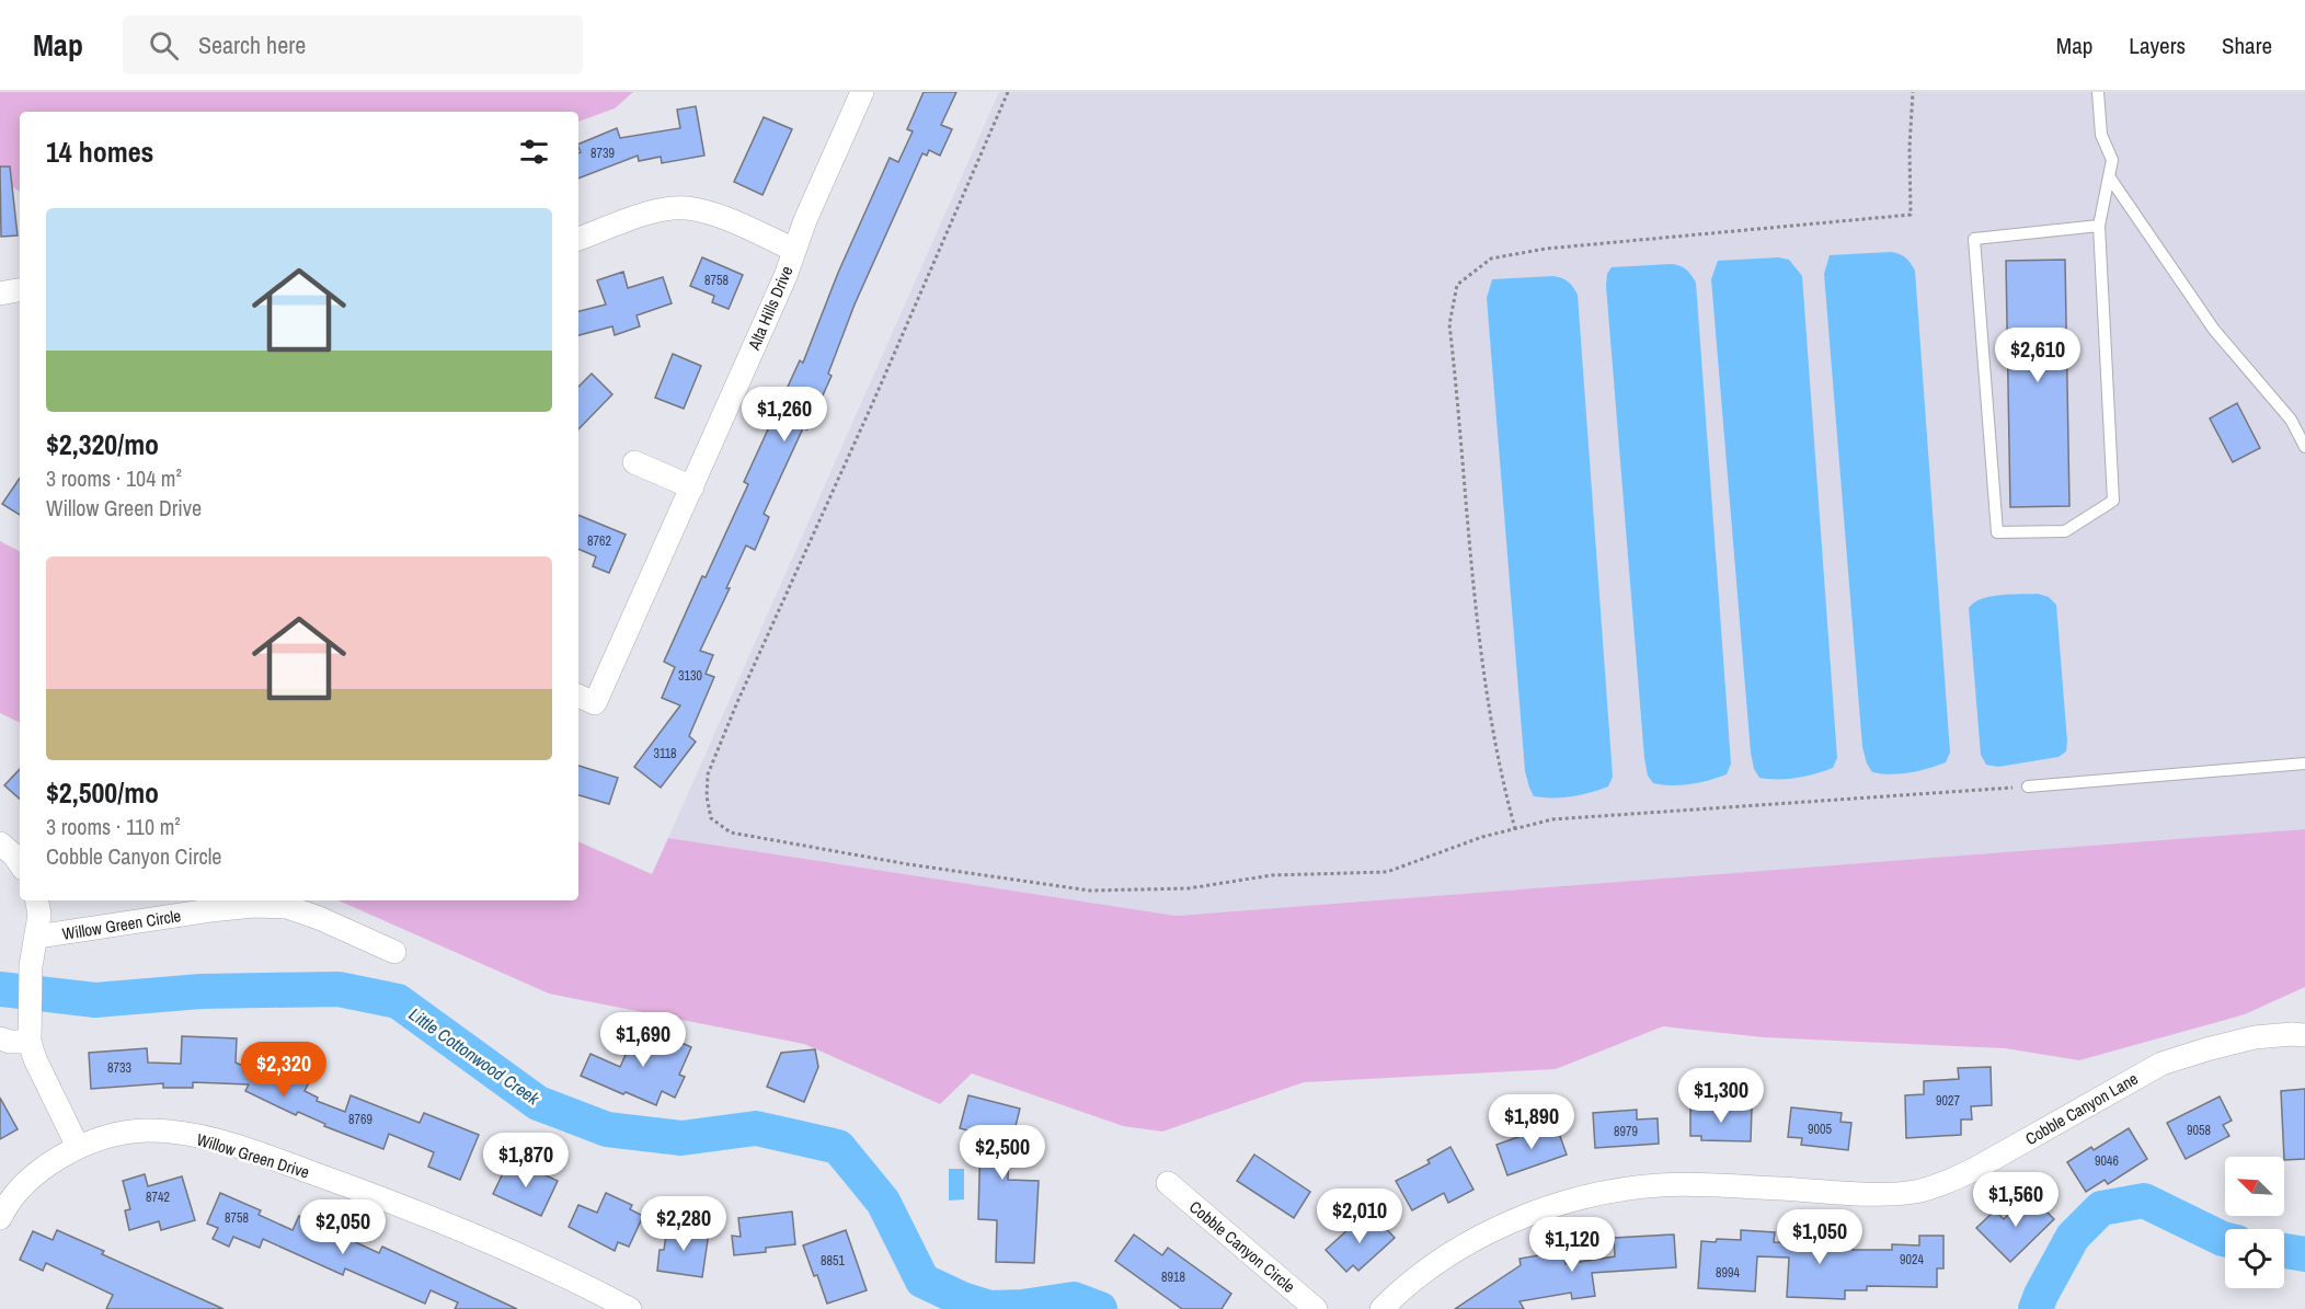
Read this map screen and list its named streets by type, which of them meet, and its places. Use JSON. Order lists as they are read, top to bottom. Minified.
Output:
{"streets":{"street":["Alta Hills Drive","Willow Green Circle","Cobble Canyon Lane","Willow Green Drive","Cobble Canyon Circle"]},"crossings":[["Willow Green Circle","Willow Green Drive"]],"water":["Little Cottonwood Creek"],"house_numbers":["8739","8758","8762","3130","3118","8733","9027","8769","9005","9058","8979","9046","8742","8758","9024","8851","8994","8918"],"north":"top left","page":{"header":"Map","search":"Search here","nav":["Map","Layers","Share"],"heading":"14 homes","list":[{"name":"$2,320/mo","note":"3 rooms · 104 m² · Willow Green Drive"},{"name":"$2,500/mo","note":"3 rooms · 110 m² · Cobble Canyon Circle"}],"price":["$2,610","$1,260","$1,690","$2,320","$1,300","$1,890","$2,500","$1,870","$1,560","$2,010","$2,280","$2,050","$1,050","$1,120"]}}
